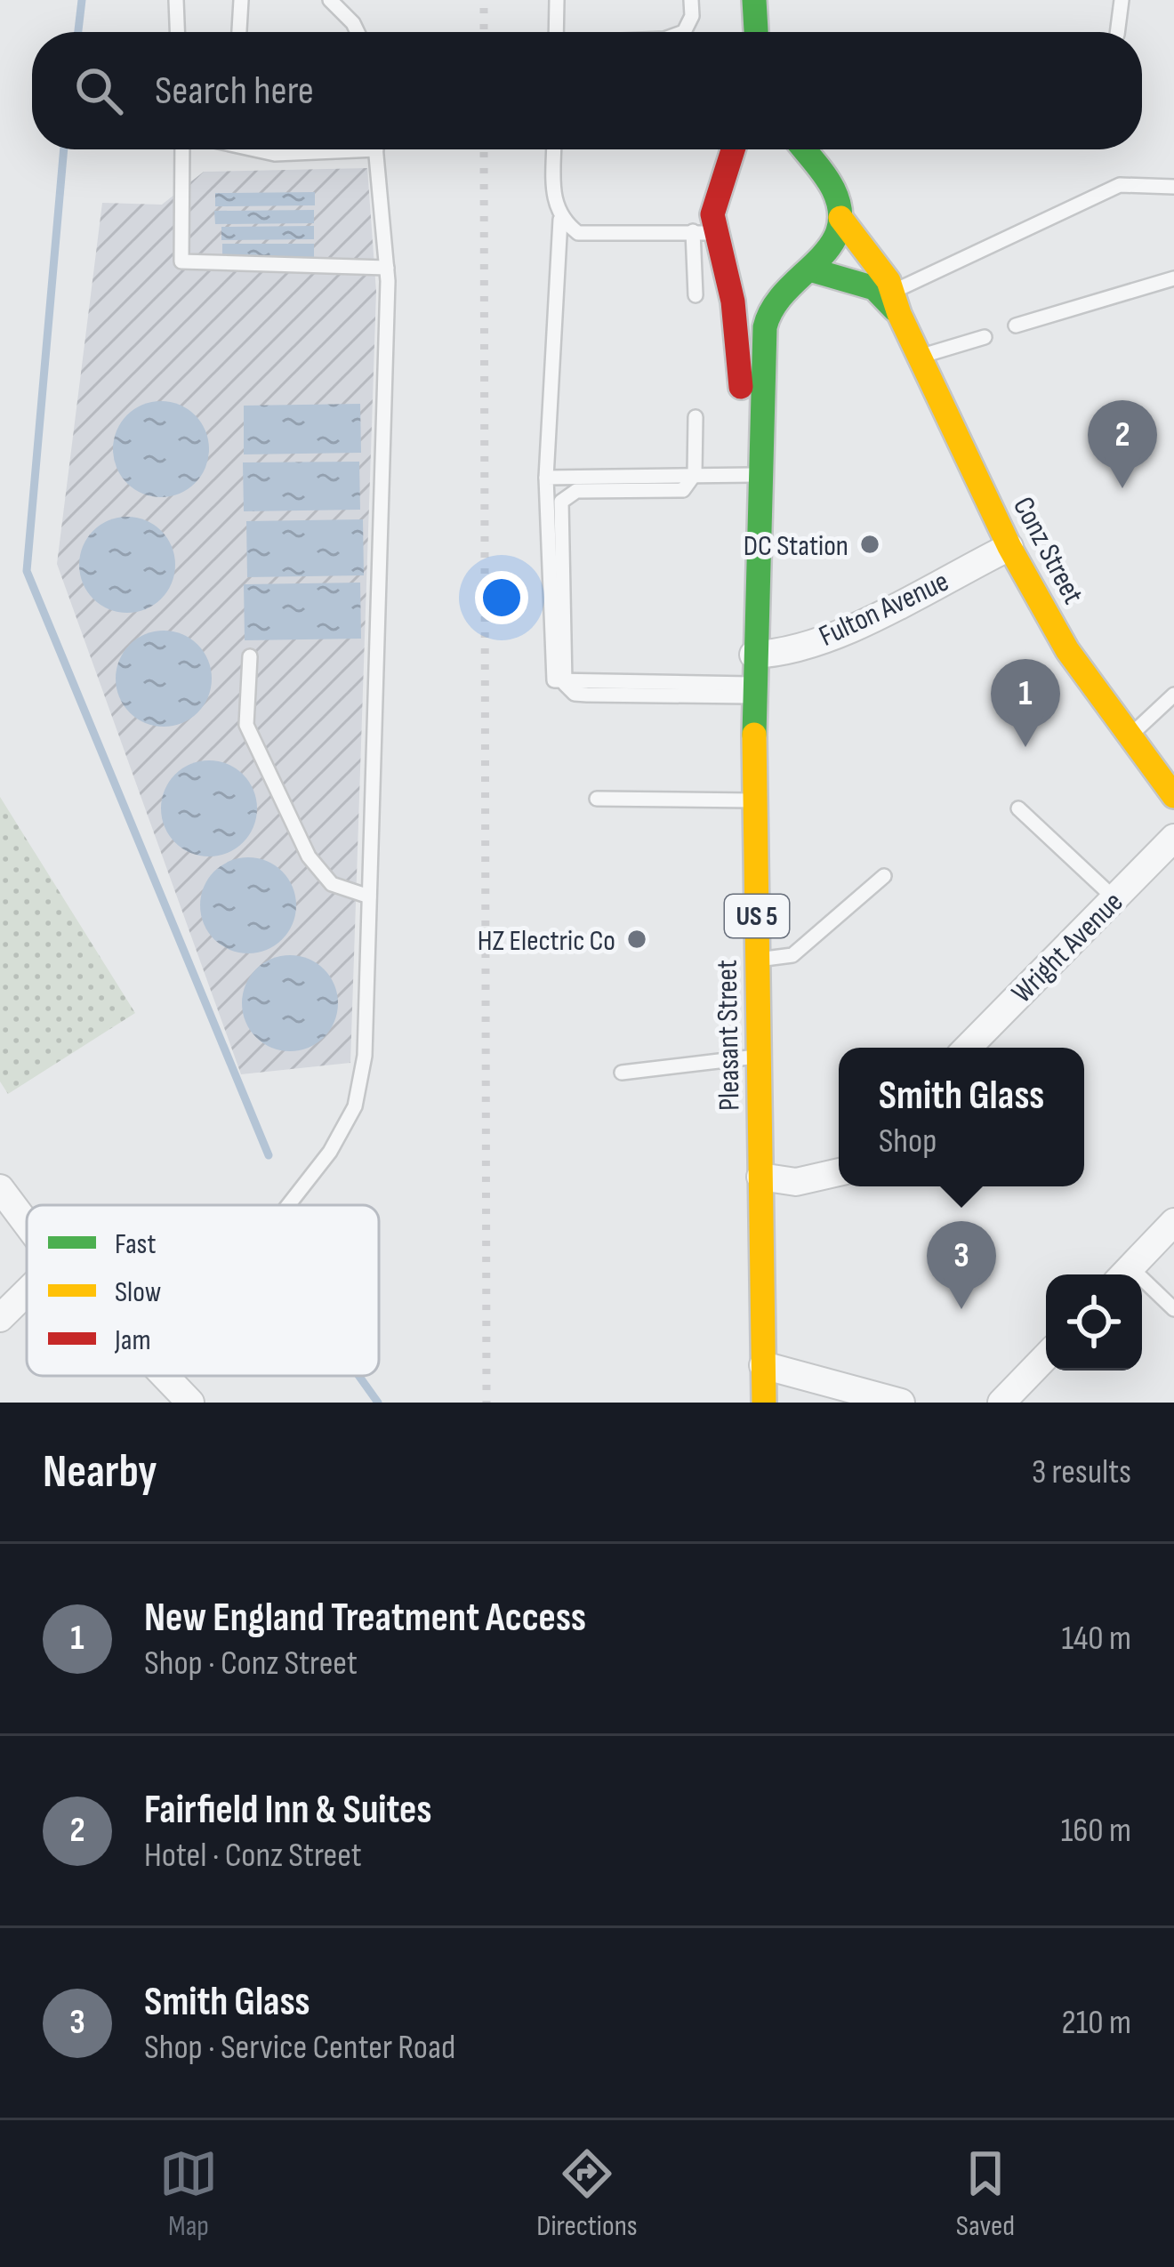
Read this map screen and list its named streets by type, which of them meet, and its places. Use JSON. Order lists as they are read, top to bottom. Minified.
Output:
{"streets":{"main road":["Conz Street","US 5","Pleasant Street"],"street":["Fulton Avenue","Wright Avenue"]},"crossings":[["Conz Street","Fulton Avenue"],["Conz Street","US 5"],["Conz Street","Pleasant Street"],["Fulton Avenue","Pleasant Street"],["US 5","Pleasant Street"]],"places":["DC Station","HZ Electric Co"],"legend":["Fast","Slow","Jam"],"page":{"search":"Search here","pins":["2","1","3"],"popup":["Smith Glass","Shop"],"heading":["Nearby","3 results"],"list":[{"mark":"1","name":"New England Treatment Access","note":"Shop · Conz Street","value":"140 m"},{"mark":"2","name":"Fairfield Inn & Suites","note":"Hotel · Conz Street","value":"160 m"},{"mark":"3","name":"Smith Glass","note":"Shop · Service Center Road","value":"210 m"}],"nav":["Map","Directions","Saved"]}}
